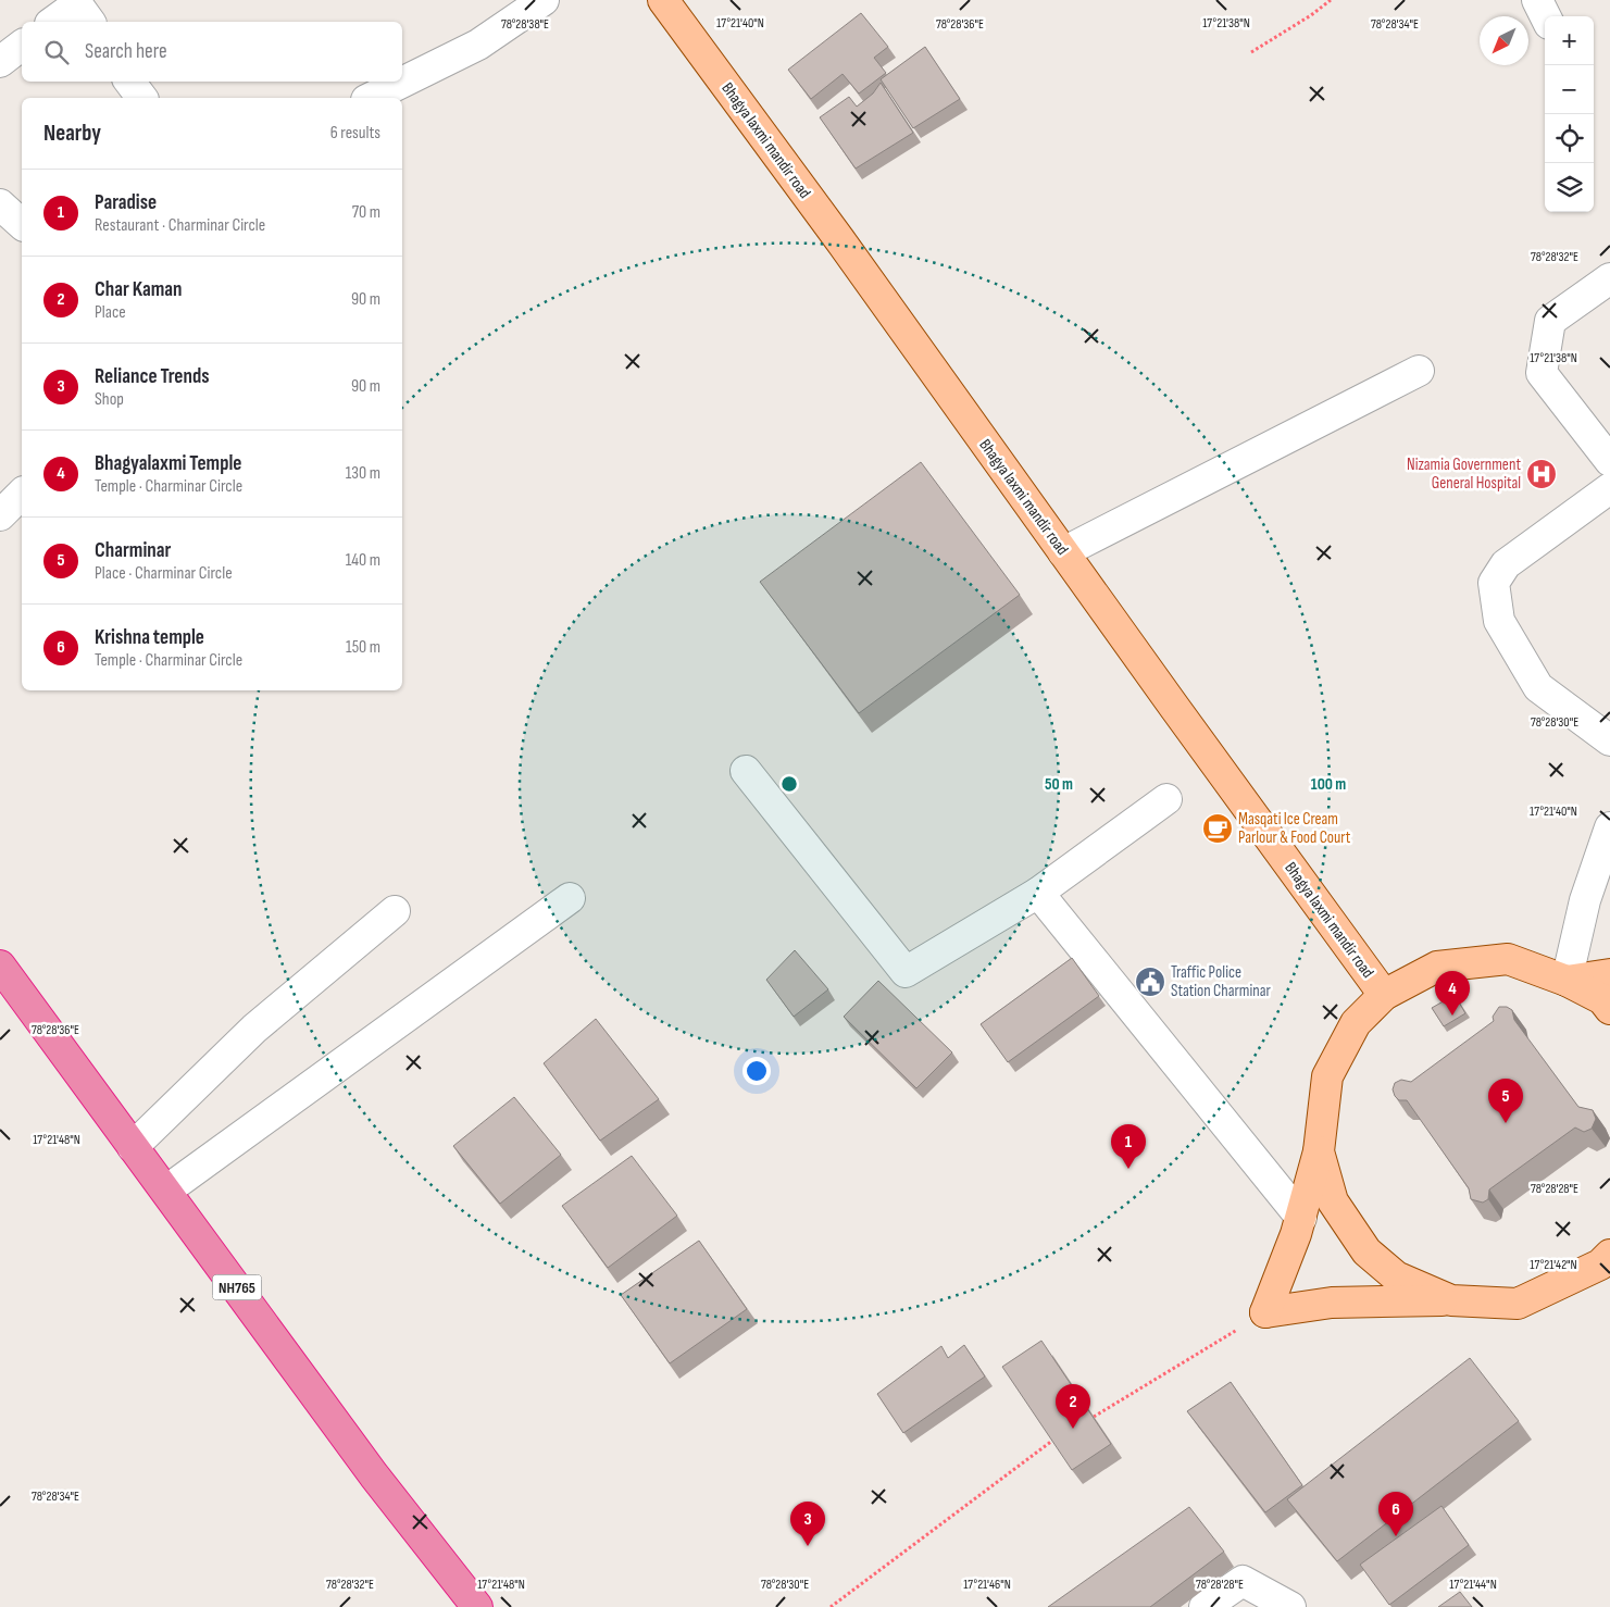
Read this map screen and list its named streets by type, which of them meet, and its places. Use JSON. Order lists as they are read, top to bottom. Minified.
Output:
{"streets":{"highway":["NH765"],"main road":["Bhagya laxmi mandir road"]},"places":{"hospital":["Nizamia Government General Hospital"],"cafe":["Masqati Ice Cream Parlour & Food Court"],"public building":["Traffic Police Station Charminar"]},"north":"bottom left","page":{"map_buttons":["+","−"],"search":"Search here","heading":["Nearby","6 results"],"list":[{"mark":"1","name":"Paradise","note":"Restaurant · Charminar Circle","value":"70 m"},{"mark":"2","name":"Char Kaman","note":"Place","value":"90 m"},{"mark":"3","name":"Reliance Trends","note":"Shop","value":"90 m"},{"mark":"4","name":"Bhagyalaxmi Temple","note":"Temple · Charminar Circle","value":"130 m"},{"mark":"5","name":"Charminar","note":"Place · Charminar Circle","value":"140 m"},{"mark":"6","name":"Krishna temple","note":"Temple · Charminar Circle","value":"150 m"}],"pins":["4","5","1","2","6","3"]},"coordinates":["17°21'40\"N","17°21'38\"N","78°28'38\"E","78°28'36\"E","78°28'34\"E","78°28'32\"E","78°28'30\"E","17°21'48\"N","78°28'28\"E","17°21'42\"N","17°21'46\"N","17°21'44\"N"],"rings":["50 m","100 m"]}
